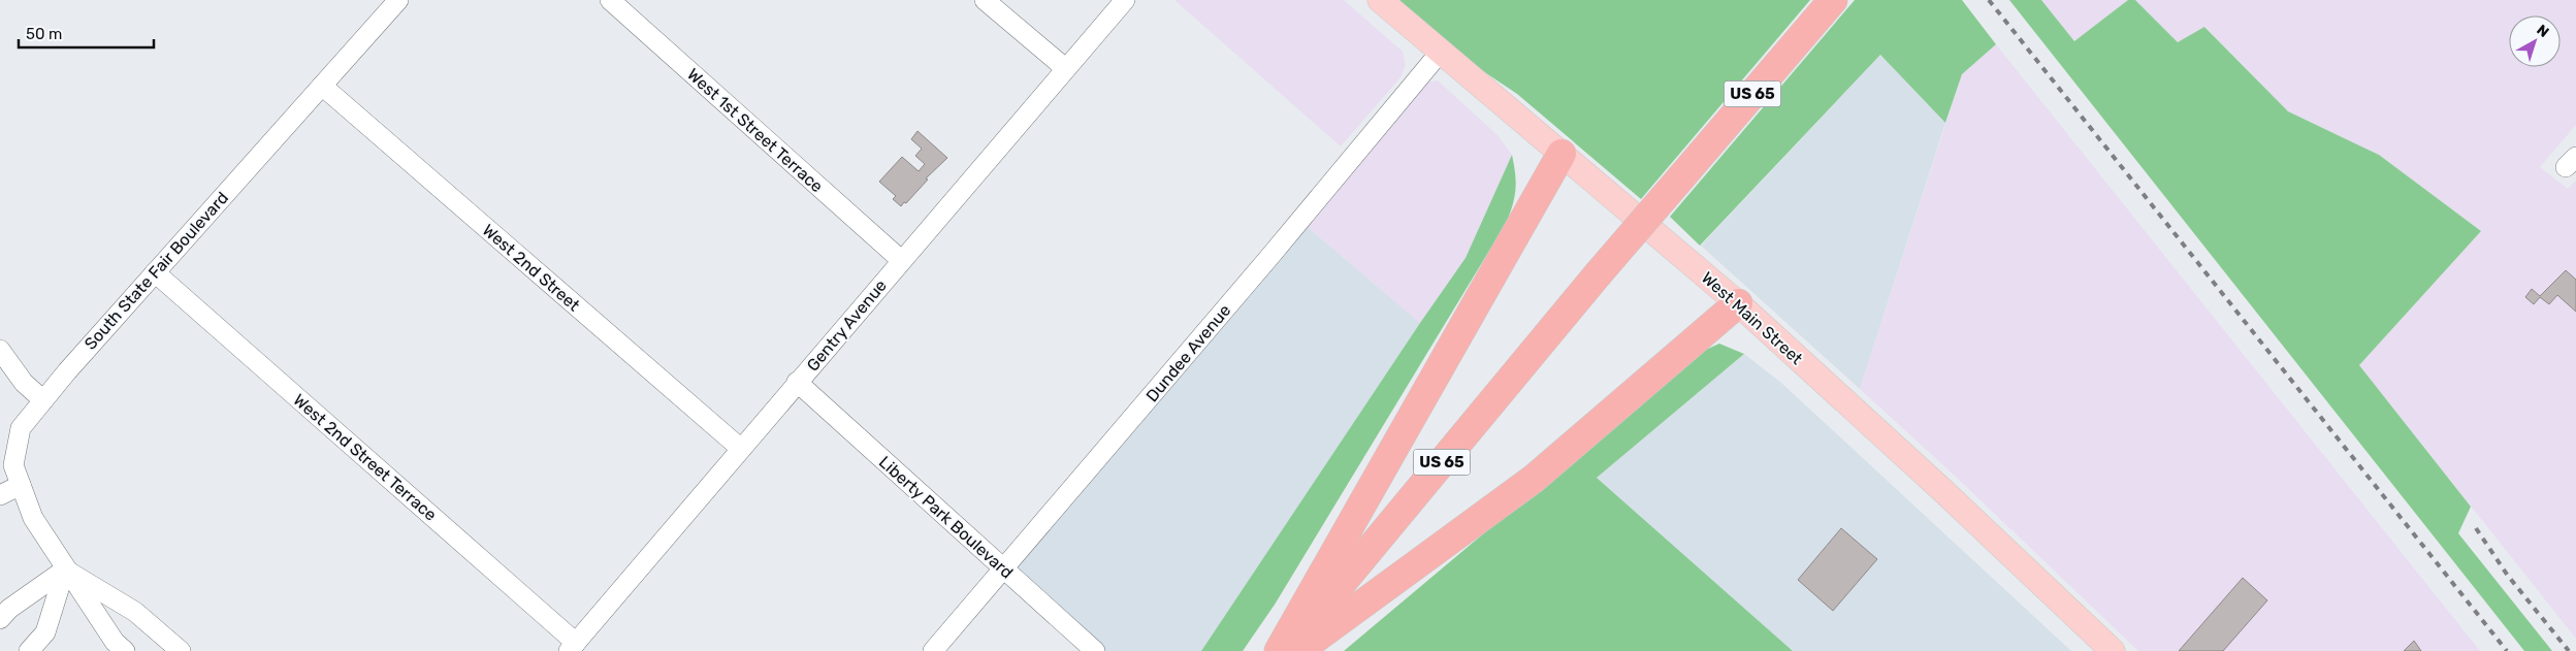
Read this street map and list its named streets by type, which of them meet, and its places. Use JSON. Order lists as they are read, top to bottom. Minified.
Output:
{"streets":{"highway":["US 65"],"main road":["West Main Street"],"street":["West 1st Street Terrace","West 2nd Street","South State Fair Boulevard","Gentry Avenue","Dundee Avenue","West 2nd Street Terrace","Liberty Park Boulevard"]},"crossings":[["West 1st Street Terrace","Gentry Avenue"],["West 2nd Street","South State Fair Boulevard"],["West 2nd Street","Gentry Avenue"],["South State Fair Boulevard","West 2nd Street Terrace"],["West Main Street","Dundee Avenue"],["Gentry Avenue","West 2nd Street Terrace"],["Gentry Avenue","Liberty Park Boulevard"],["Dundee Avenue","Liberty Park Boulevard"]],"scale_bar":"50 m","north":"top right"}
